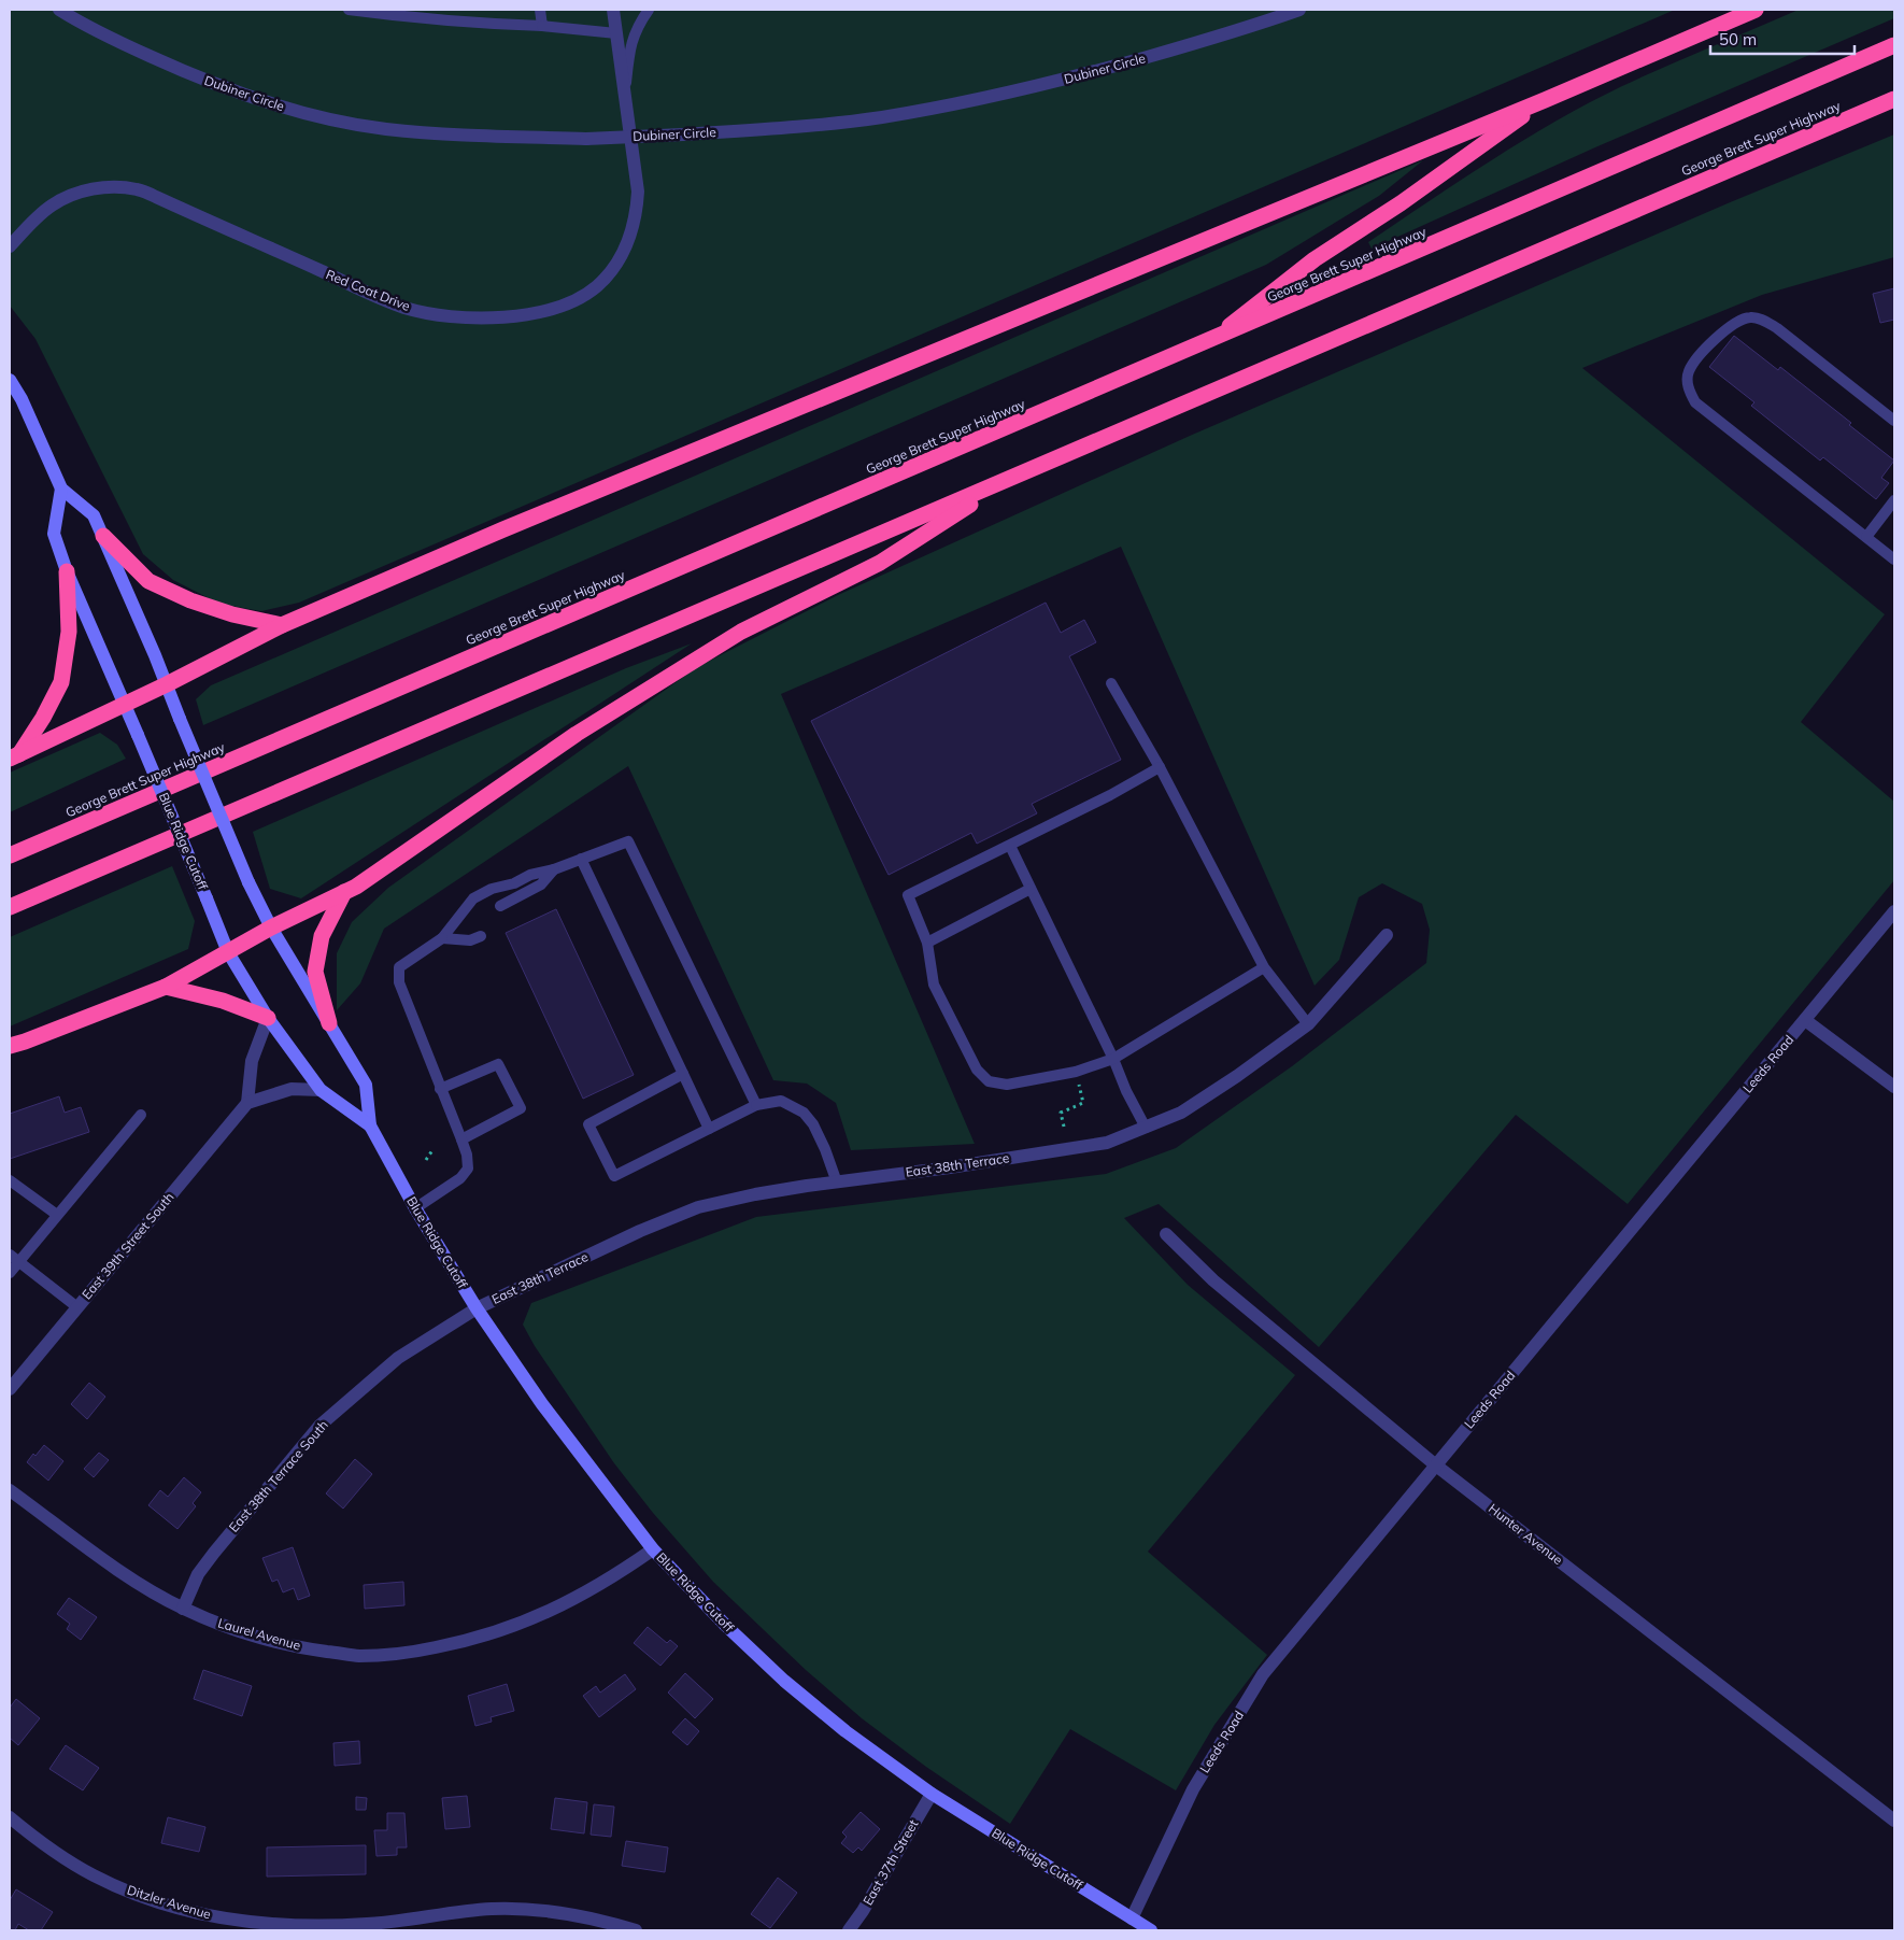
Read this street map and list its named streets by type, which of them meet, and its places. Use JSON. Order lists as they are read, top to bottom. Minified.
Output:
{"streets":{"highway":["George Brett Super Highway"],"main road":["Blue Ridge Cutoff"],"street":["Dubiner Circle","Red Coat Drive","Leeds Road","East 38th Terrace","East 39th Street South","East 38th Terrace South","Hunter Avenue","Laurel Avenue","East 37th Street","Ditzler Avenue"]},"crossings":[["Blue Ridge Cutoff","Leeds Road"],["Blue Ridge Cutoff","East 38th Terrace"],["Blue Ridge Cutoff","East 38th Terrace South"],["Blue Ridge Cutoff","Laurel Avenue"],["Blue Ridge Cutoff","East 37th Street"],["Leeds Road","Hunter Avenue"],["East 38th Terrace","East 38th Terrace South"],["East 38th Terrace South","Laurel Avenue"]],"scale_bar":"50 m"}
